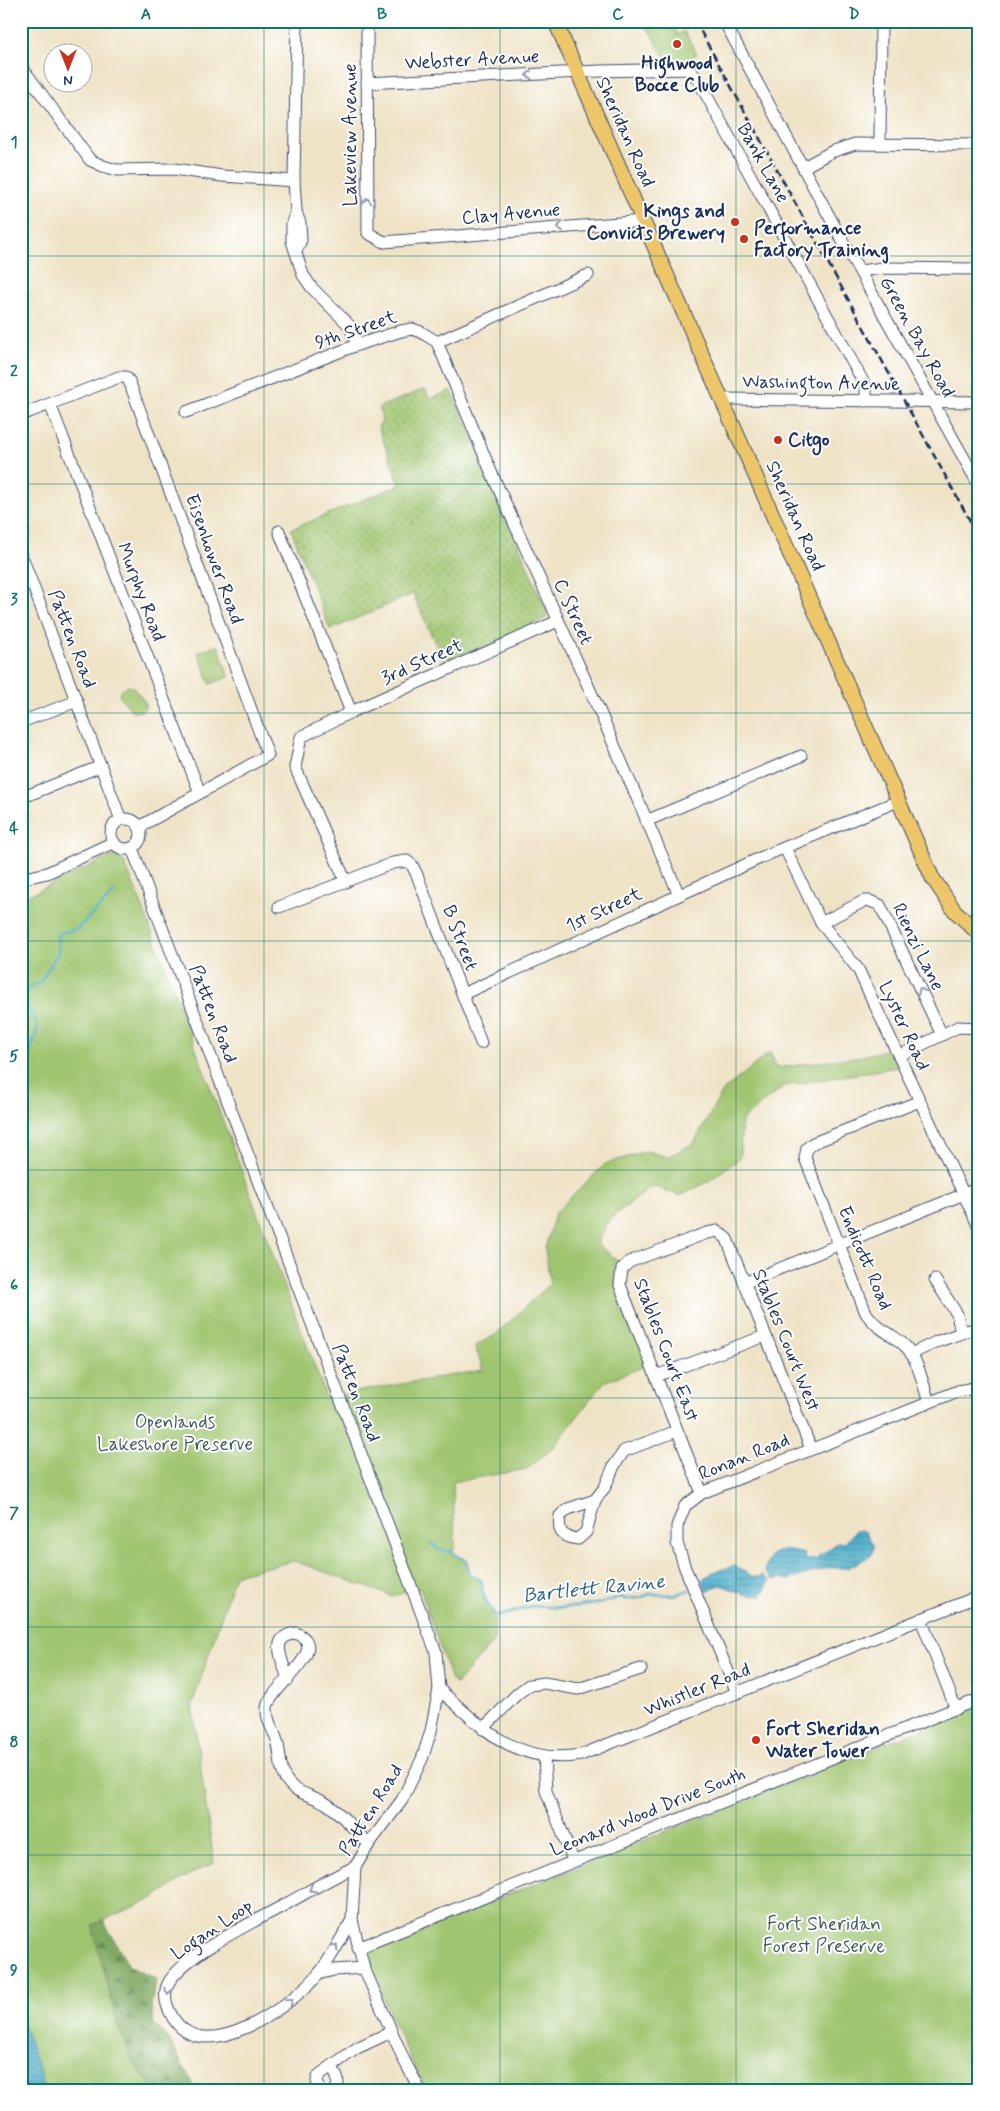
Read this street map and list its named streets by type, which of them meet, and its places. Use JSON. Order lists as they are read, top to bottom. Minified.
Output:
{"streets":{"main road":["Sheridan Road"],"street":["Webster Avenue","Lakeview Avenue","Bank Lane","Clay Avenue","9th Street","Green Bay Road","Washington Avenue","Eisenhower Road","Murphy Road","C Street","Patten Road","3rd Street","1st Street","B Street","Rienzi Lane","Lyster Road","Endicott Road","Stables Court West","Stables Court East","Ronan Road","Whistler Road","Leonard Wood Drive South","Logan Loop"]},"crossings":[["Webster Avenue","Sheridan Road"],["Webster Avenue","Lakeview Avenue"],["Webster Avenue","Bank Lane"],["Sheridan Road","Bank Lane"],["Sheridan Road","Clay Avenue"],["Sheridan Road","Washington Avenue"],["Sheridan Road","1st Street"],["Lakeview Avenue","Clay Avenue"],["Bank Lane","Washington Avenue"],["9th Street","C Street"],["Green Bay Road","Washington Avenue"],["Eisenhower Road","Murphy Road"],["C Street","3rd Street"],["C Street","1st Street"],["Patten Road","Whistler Road"],["Patten Road","Leonard Wood Drive South"],["Patten Road","Logan Loop"],["3rd Street","B Street"],["1st Street","B Street"],["1st Street","Lyster Road"],["Rienzi Lane","Lyster Road"],["Lyster Road","Endicott Road"],["Endicott Road","Ronan Road"],["Stables Court West","Stables Court East"],["Stables Court West","Ronan Road"],["Stables Court East","Ronan Road"],["Ronan Road","Whistler Road"]],"one_way":["Webster Avenue"],"water":["Bartlett Ravine"],"parks":["Openlands Lakeshore Preserve","Fort Sheridan Forest Preserve"],"places":["Highwood Bocce Club","Kings and Convicts Brewery","Performance Factory Training","Citgo","Fort Sheridan Water Tower"],"north":"bottom","grid":{"columns":["A","B","C","D"],"rows":["1","2","3","4","5","6","7","8","9"]}}
